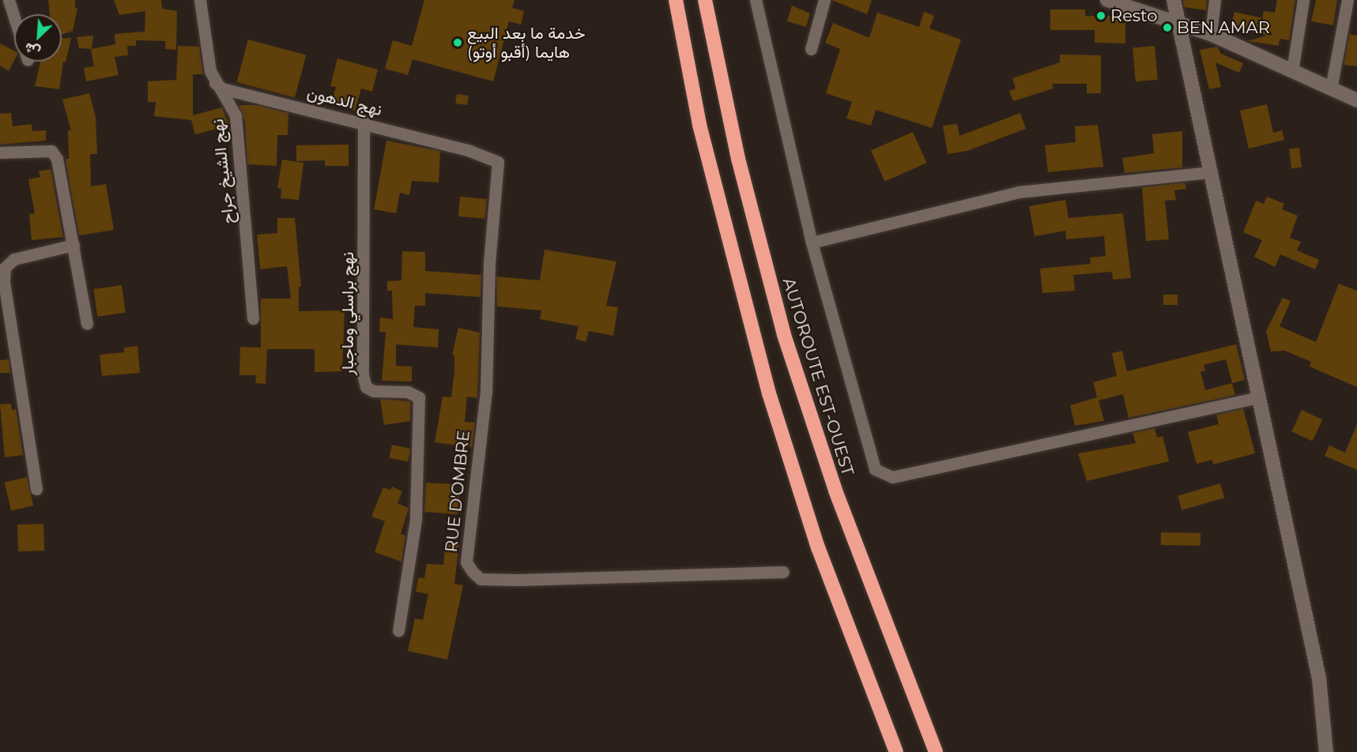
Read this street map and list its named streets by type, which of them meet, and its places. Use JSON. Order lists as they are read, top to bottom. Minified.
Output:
{"streets":{"highway":["AUTOROUTE EST-OUEST"],"street":["نهج الدهون","نهج الشيخ جراح","نهج براسلي وماجبار","RUE D'OMBRE"]},"crossings":[["نهج الدهون","نهج الشيخ جراح"],["نهج الدهون","نهج براسلي وماجبار"],["نهج الدهون","RUE D'OMBRE"]],"places":["Resto","BEN AMAR","خدمة ما بعد البيع هايما (أقبو أوتو)"],"north":"bottom left"}
